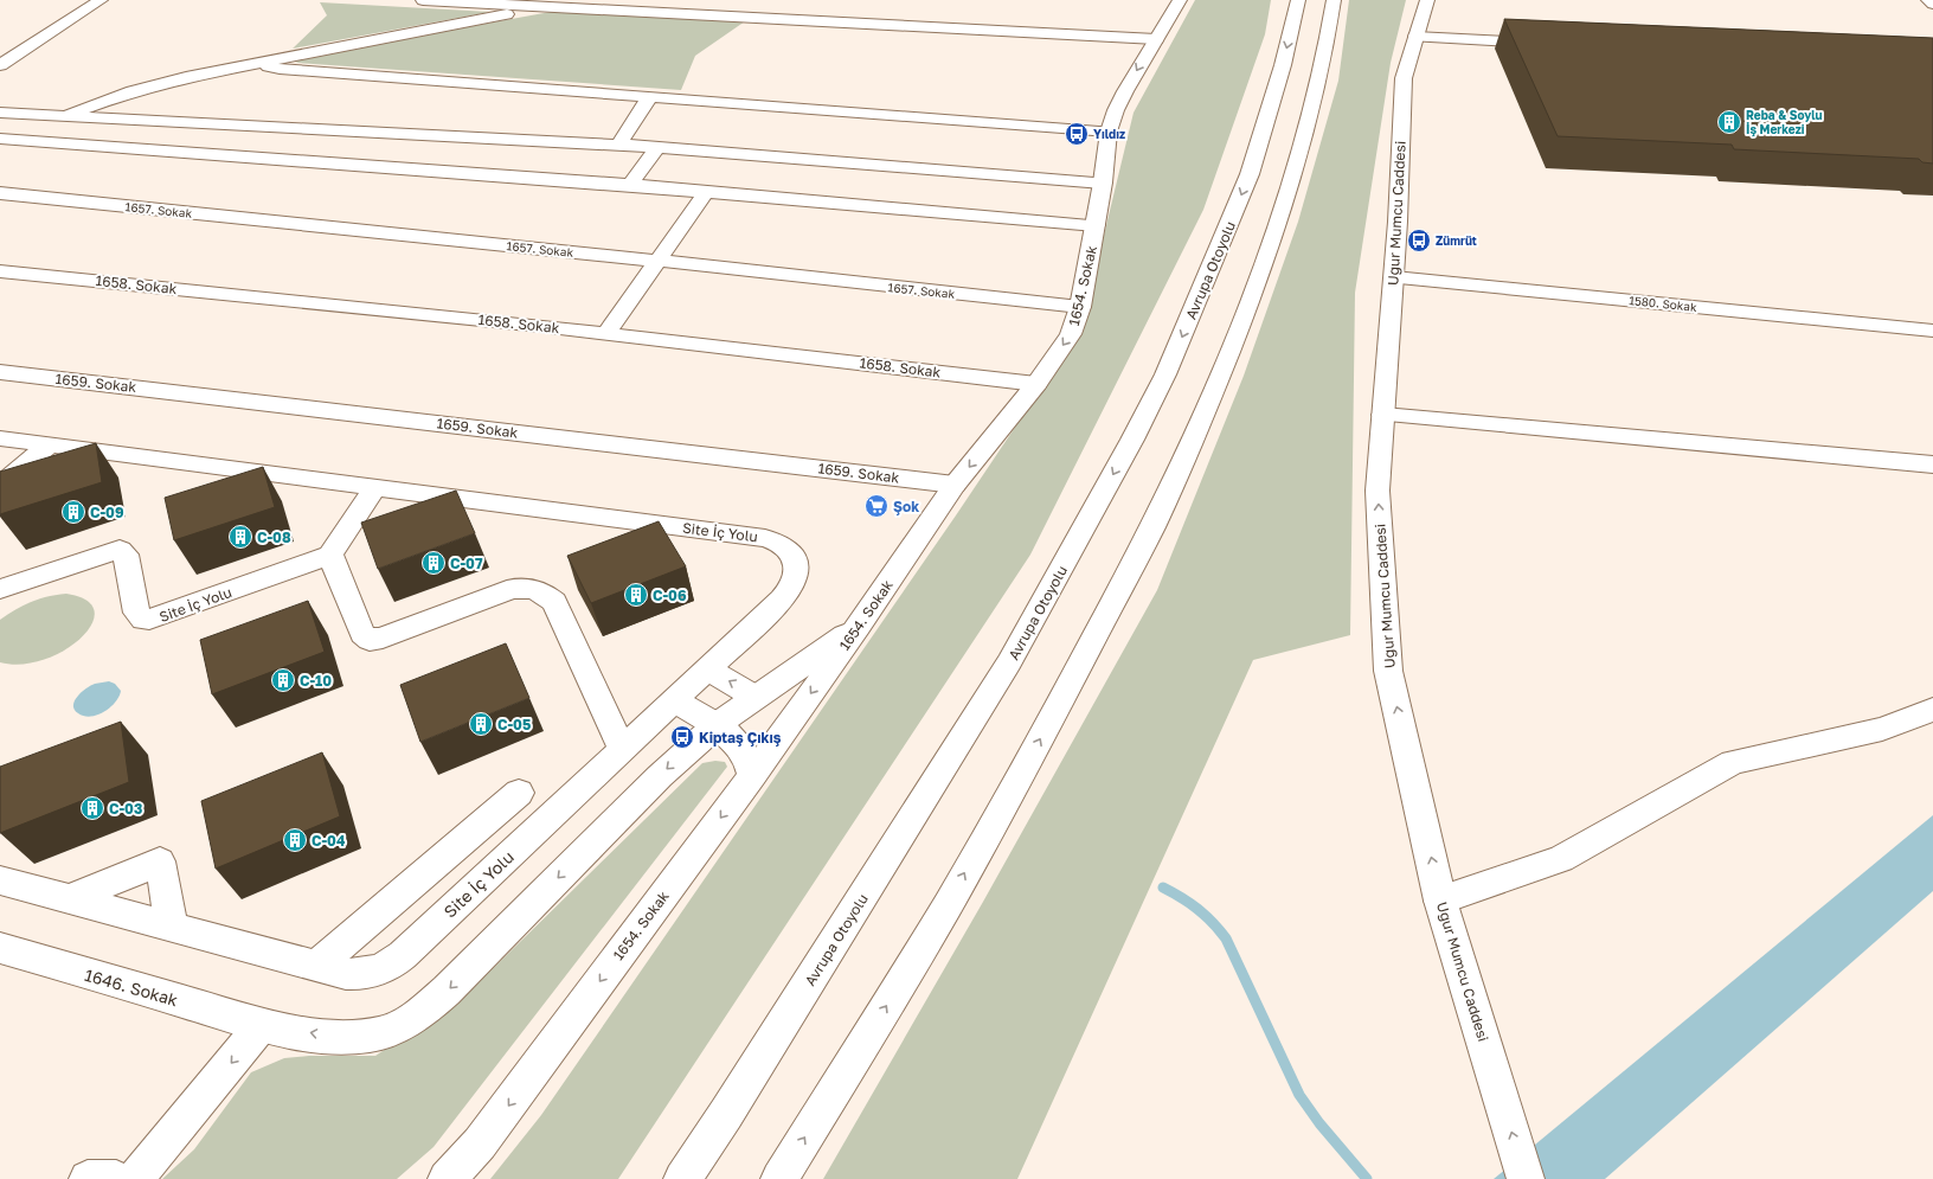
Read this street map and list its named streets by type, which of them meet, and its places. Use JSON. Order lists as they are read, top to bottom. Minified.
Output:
{"streets":{"main road":["1657. Sokak","Uğur Mumcu Caddesi","Avrupa Otoyolu","1658. Sokak","1654. Sokak","1580. Sokak","1659. Sokak","Site İç Yolu","1646. Sokak"]},"crossings":[["1657. Sokak","1654. Sokak"],["Uğur Mumcu Caddesi","1580. Sokak"],["1658. Sokak","1654. Sokak"],["1654. Sokak","1659. Sokak"],["1654. Sokak","1646. Sokak"]],"one_way":["Uğur Mumcu Caddesi"],"places":{"building":["Reba & Soylu İş Merkezi","C-09","C-08","C-07","C-06","C-10","C-05","C-03","C-04"],"bus stop":["Yıldız","Zümrüt","Kiptaş Çıkış"],"supermarket":["Şok"]}}
